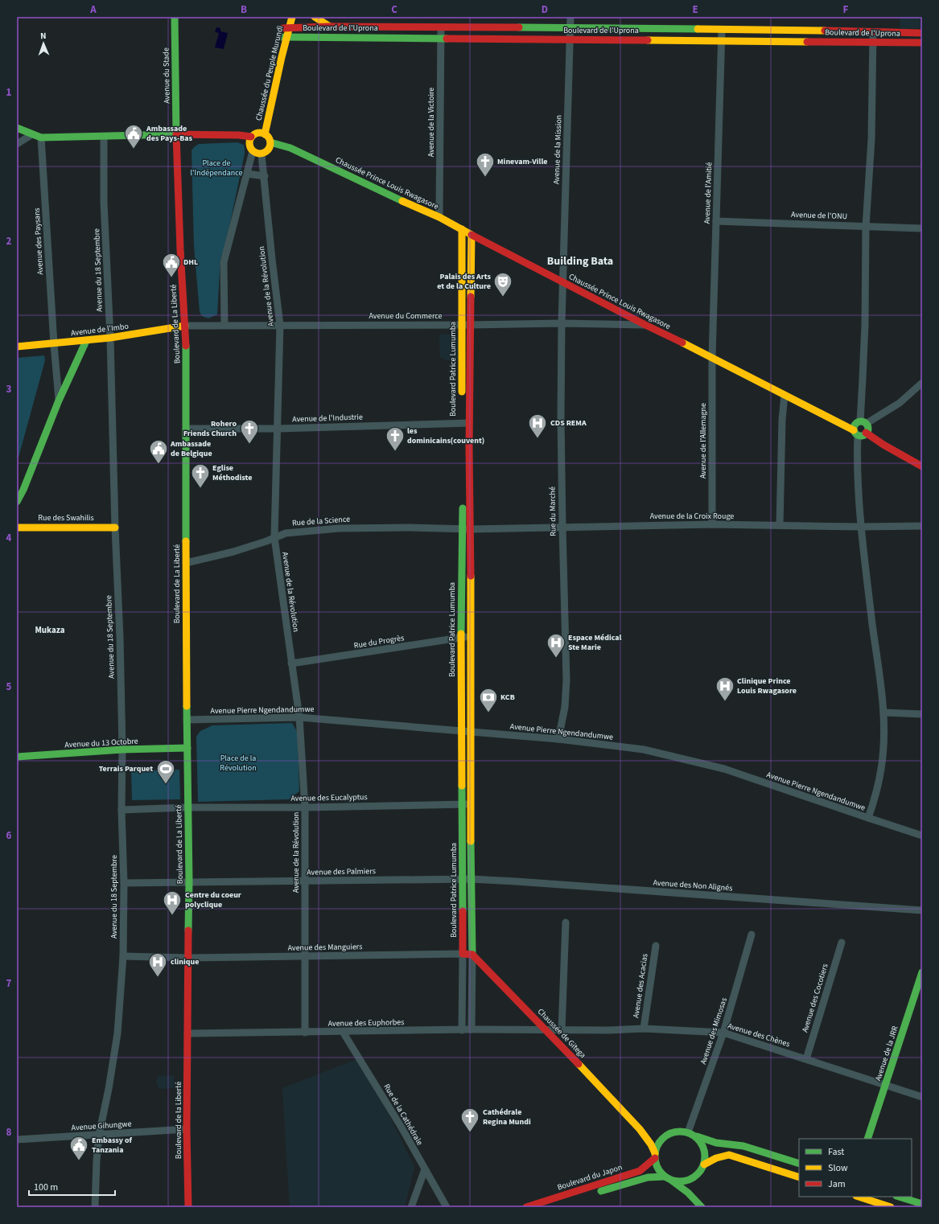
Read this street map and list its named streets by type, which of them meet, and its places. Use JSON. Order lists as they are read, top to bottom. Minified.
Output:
{"streets":{"main road":["Boulevard de l'Uprona","Chaussée du Peuple Murundi","Avenue du Stade","Chaussée Prince Louis Rwagasore","Boulevard de La Liberté","Avenue de l'Imbo","Boulevard Patrice Lumumba","Rue des Swahilis","Avenue du 13 Octobre","Chaussée de Gitega","Avenue de la JRR","Boulevard de la Liberté","Boulevard du Japon"],"street":["Avenue de la Victoire","Avenue de la Mission","Avenue de l'Amitié","Avenue de l'ONU","Avenue des Paysans","Avenue du 18 Septembre","Avenue de la Révolution","Avenue du Commerce","Avenue de l'Industrie","Avenue de l'Allemagne","Rue du Marché","Avenue de la Croix Rouge","Rue de la Science","Rue du Progrès","Avenue Pierre Ngendandumwe","Avenue des Eucalyptus","Avenue des Palmiers","Avenue des Non Alignés","Avenue des Manguiers","Avenue des Acacias","Avenue des Cocotiers","Avenue des Euphorbes","Avenue des Mimosas","Avenue des Chènes","Rue de la Cathédrale","Avenue Gihungwe"]},"crossings":[["Boulevard de l'Uprona","Chaussée du Peuple Murundi"],["Boulevard de l'Uprona","Avenue de la Victoire"],["Boulevard de l'Uprona","Avenue de la Mission"],["Boulevard de l'Uprona","Avenue de l'Amitié"],["Chaussée du Peuple Murundi","Chaussée Prince Louis Rwagasore"],["Chaussée du Peuple Murundi","Avenue de la Révolution"],["Avenue du Stade","Boulevard de La Liberté"],["Avenue de la Victoire","Chaussée Prince Louis Rwagasore"],["Avenue de la Mission","Chaussée Prince Louis Rwagasore"],["Avenue de la Mission","Rue du Marché"],["Chaussée Prince Louis Rwagasore","Avenue de l'Amitié"],["Chaussée Prince Louis Rwagasore","Avenue de la Révolution"],["Chaussée Prince Louis Rwagasore","Avenue du Commerce"],["Chaussée Prince Louis Rwagasore","Boulevard Patrice Lumumba"],["Chaussée Prince Louis Rwagasore","Avenue de l'Allemagne"],["Chaussée Prince Louis Rwagasore","Rue du Marché"],["Avenue de l'Amitié","Avenue de l'ONU"],["Avenue de l'Amitié","Avenue de l'Allemagne"],["Avenue des Paysans","Avenue de l'Imbo"],["Avenue du 18 Septembre","Avenue de l'Imbo"],["Avenue du 18 Septembre","Rue des Swahilis"],["Avenue du 18 Septembre","Avenue du 13 Octobre"],["Avenue du 18 Septembre","Avenue des Eucalyptus"],["Avenue du 18 Septembre","Avenue des Palmiers"],["Avenue du 18 Septembre","Avenue des Manguiers"],["Avenue du 18 Septembre","Avenue Gihungwe"],["Avenue de la Révolution","Avenue du Commerce"],["Avenue de la Révolution","Avenue de l'Industrie"],["Avenue de la Révolution","Rue de la Science"],["Avenue de la Révolution","Rue du Progrès"],["Avenue de la Révolution","Avenue Pierre Ngendandumwe"],["Avenue de la Révolution","Avenue des Eucalyptus"],["Avenue de la Révolution","Avenue des Palmiers"],["Avenue de la Révolution","Avenue des Manguiers"],["Avenue de la Révolution","Avenue des Euphorbes"],["Avenue du Commerce","Boulevard de La Liberté"],["Avenue du Commerce","Avenue de l'Imbo"],["Avenue du Commerce","Boulevard Patrice Lumumba"],["Avenue du Commerce","Rue du Marché"],["Boulevard de La Liberté","Avenue de l'Imbo"],["Boulevard de La Liberté","Avenue de l'Industrie"],["Boulevard de La Liberté","Rue de la Science"],["Boulevard de La Liberté","Avenue Pierre Ngendandumwe"],["Boulevard de La Liberté","Avenue du 13 Octobre"],["Boulevard de La Liberté","Avenue des Eucalyptus"],["Boulevard de La Liberté","Avenue des Palmiers"],["Boulevard de La Liberté","Avenue des Manguiers"],["Boulevard de La Liberté","Avenue des Euphorbes"],["Boulevard de La Liberté","Boulevard de la Liberté"],["Boulevard Patrice Lumumba","Avenue de l'Industrie"],["Boulevard Patrice Lumumba","Avenue de la Croix Rouge"],["Boulevard Patrice Lumumba","Rue de la Science"],["Boulevard Patrice Lumumba","Rue du Progrès"],["Boulevard Patrice Lumumba","Avenue Pierre Ngendandumwe"],["Boulevard Patrice Lumumba","Avenue des Eucalyptus"],["Boulevard Patrice Lumumba","Avenue des Palmiers"],["Boulevard Patrice Lumumba","Avenue des Non Alignés"],["Boulevard Patrice Lumumba","Avenue des Manguiers"],["Boulevard Patrice Lumumba","Avenue des Euphorbes"],["Boulevard Patrice Lumumba","Chaussée de Gitega"],["Avenue de l'Allemagne","Avenue de la Croix Rouge"],["Rue du Marché","Avenue de la Croix Rouge"],["Rue du Marché","Avenue Pierre Ngendandumwe"],["Avenue de la Croix Rouge","Rue de la Science"],["Avenue des Palmiers","Avenue des Non Alignés"],["Avenue des Acacias","Avenue des Chènes"],["Avenue des Cocotiers","Avenue des Chènes"],["Avenue des Euphorbes","Chaussée de Gitega"],["Avenue des Euphorbes","Avenue des Chènes"],["Avenue des Euphorbes","Rue de la Cathédrale"],["Avenue des Euphorbes","Boulevard de la Liberté"],["Avenue des Mimosas","Chaussée de Gitega"],["Avenue des Mimosas","Avenue des Chènes"],["Avenue des Mimosas","Boulevard du Japon"],["Chaussée de Gitega","Avenue des Chènes"],["Chaussée de Gitega","Boulevard du Japon"],["Avenue des Chènes","Avenue de la JRR"],["Boulevard de la Liberté","Avenue Gihungwe"]],"districts":["Building Bata","Mukaza"],"parks":["Place de l'Indépendance","Place de la Révolution"],"places":{"public building":["Ambassade des Pays-Bas","DHL","Ambassade de Belgique","Embassy of Tanzania"],"church":["Minevam-Ville","Rohero Friends Church","les dominicains(couvent)","Eglise Méthodiste","Cathédrale Regina Mundi"],"theatre":["Palais des Arts et de la Culture"],"hospital":["CDS REMA","Espace Médical Ste Marie","Clinique Prince Louis Rwagasore","Centre du coeur polyclique","clinique"],"bank":["KCB"],"sports":["Terrais Parquet"]},"legend":["Fast","Slow","Jam"],"scale_bar":"100 m","north":"top","grid":{"columns":["A","B","C","D","E","F"],"rows":["1","2","3","4","5","6","7","8"]}}
